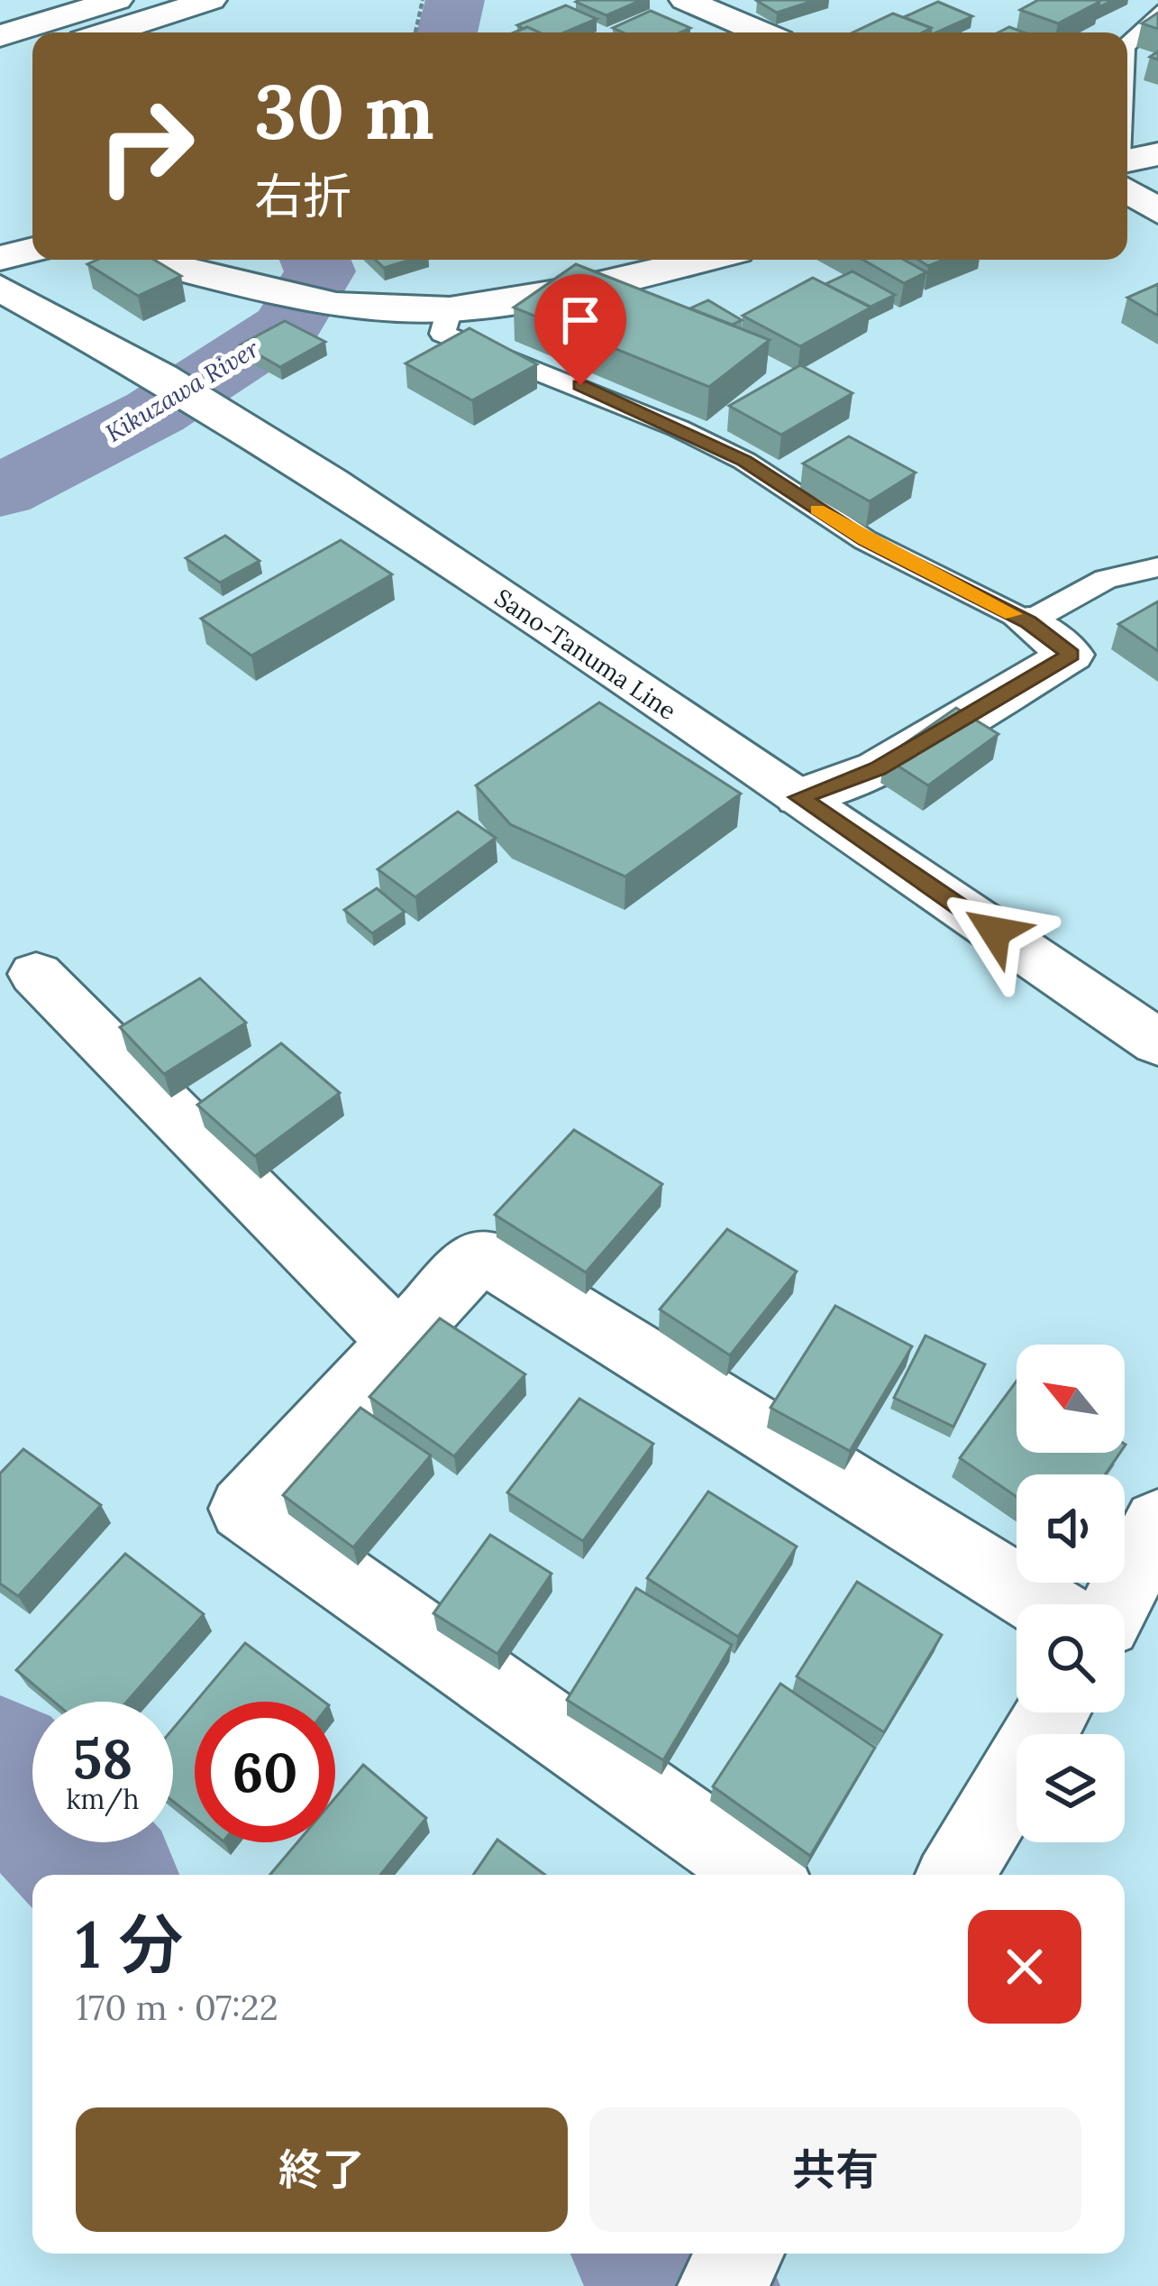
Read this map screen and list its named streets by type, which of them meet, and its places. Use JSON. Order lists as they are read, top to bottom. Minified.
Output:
{"streets":{"main road":["Sano-Tanuma Line"]},"water":["Kikuzawa River"],"north":"top left","page":{"turn":["30 m","右折"],"speed":"58 km/h","limit":"60","heading":["1 分","170 m · 07:22"],"buttons":["終了","共有"]}}
